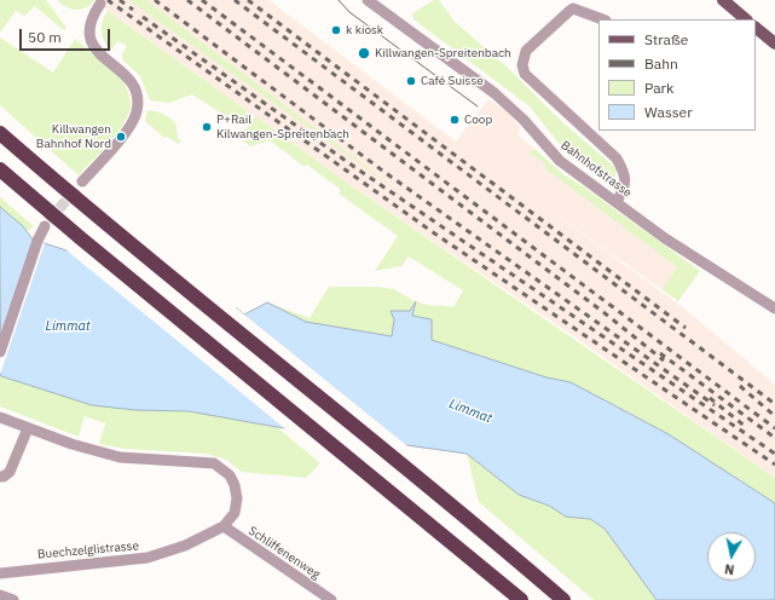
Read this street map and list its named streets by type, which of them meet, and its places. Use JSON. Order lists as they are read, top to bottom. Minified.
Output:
{"streets":{"street":["Bahnhofstrasse","Buechzelglistrasse","Schliffenenweg"]},"crossings":[["Buechzelglistrasse","Schliffenenweg"]],"water":["Limmat"],"places":["k kiosk","Killwangen-Spreitenbach","Café Suisse","Coop","P+Rail Kilwangen-Spreitenbach","Killwangen Bahnhof Nord"],"legend":["Straße","Bahn","Park","Wasser"],"scale_bar":"50 m","north":"bottom"}
